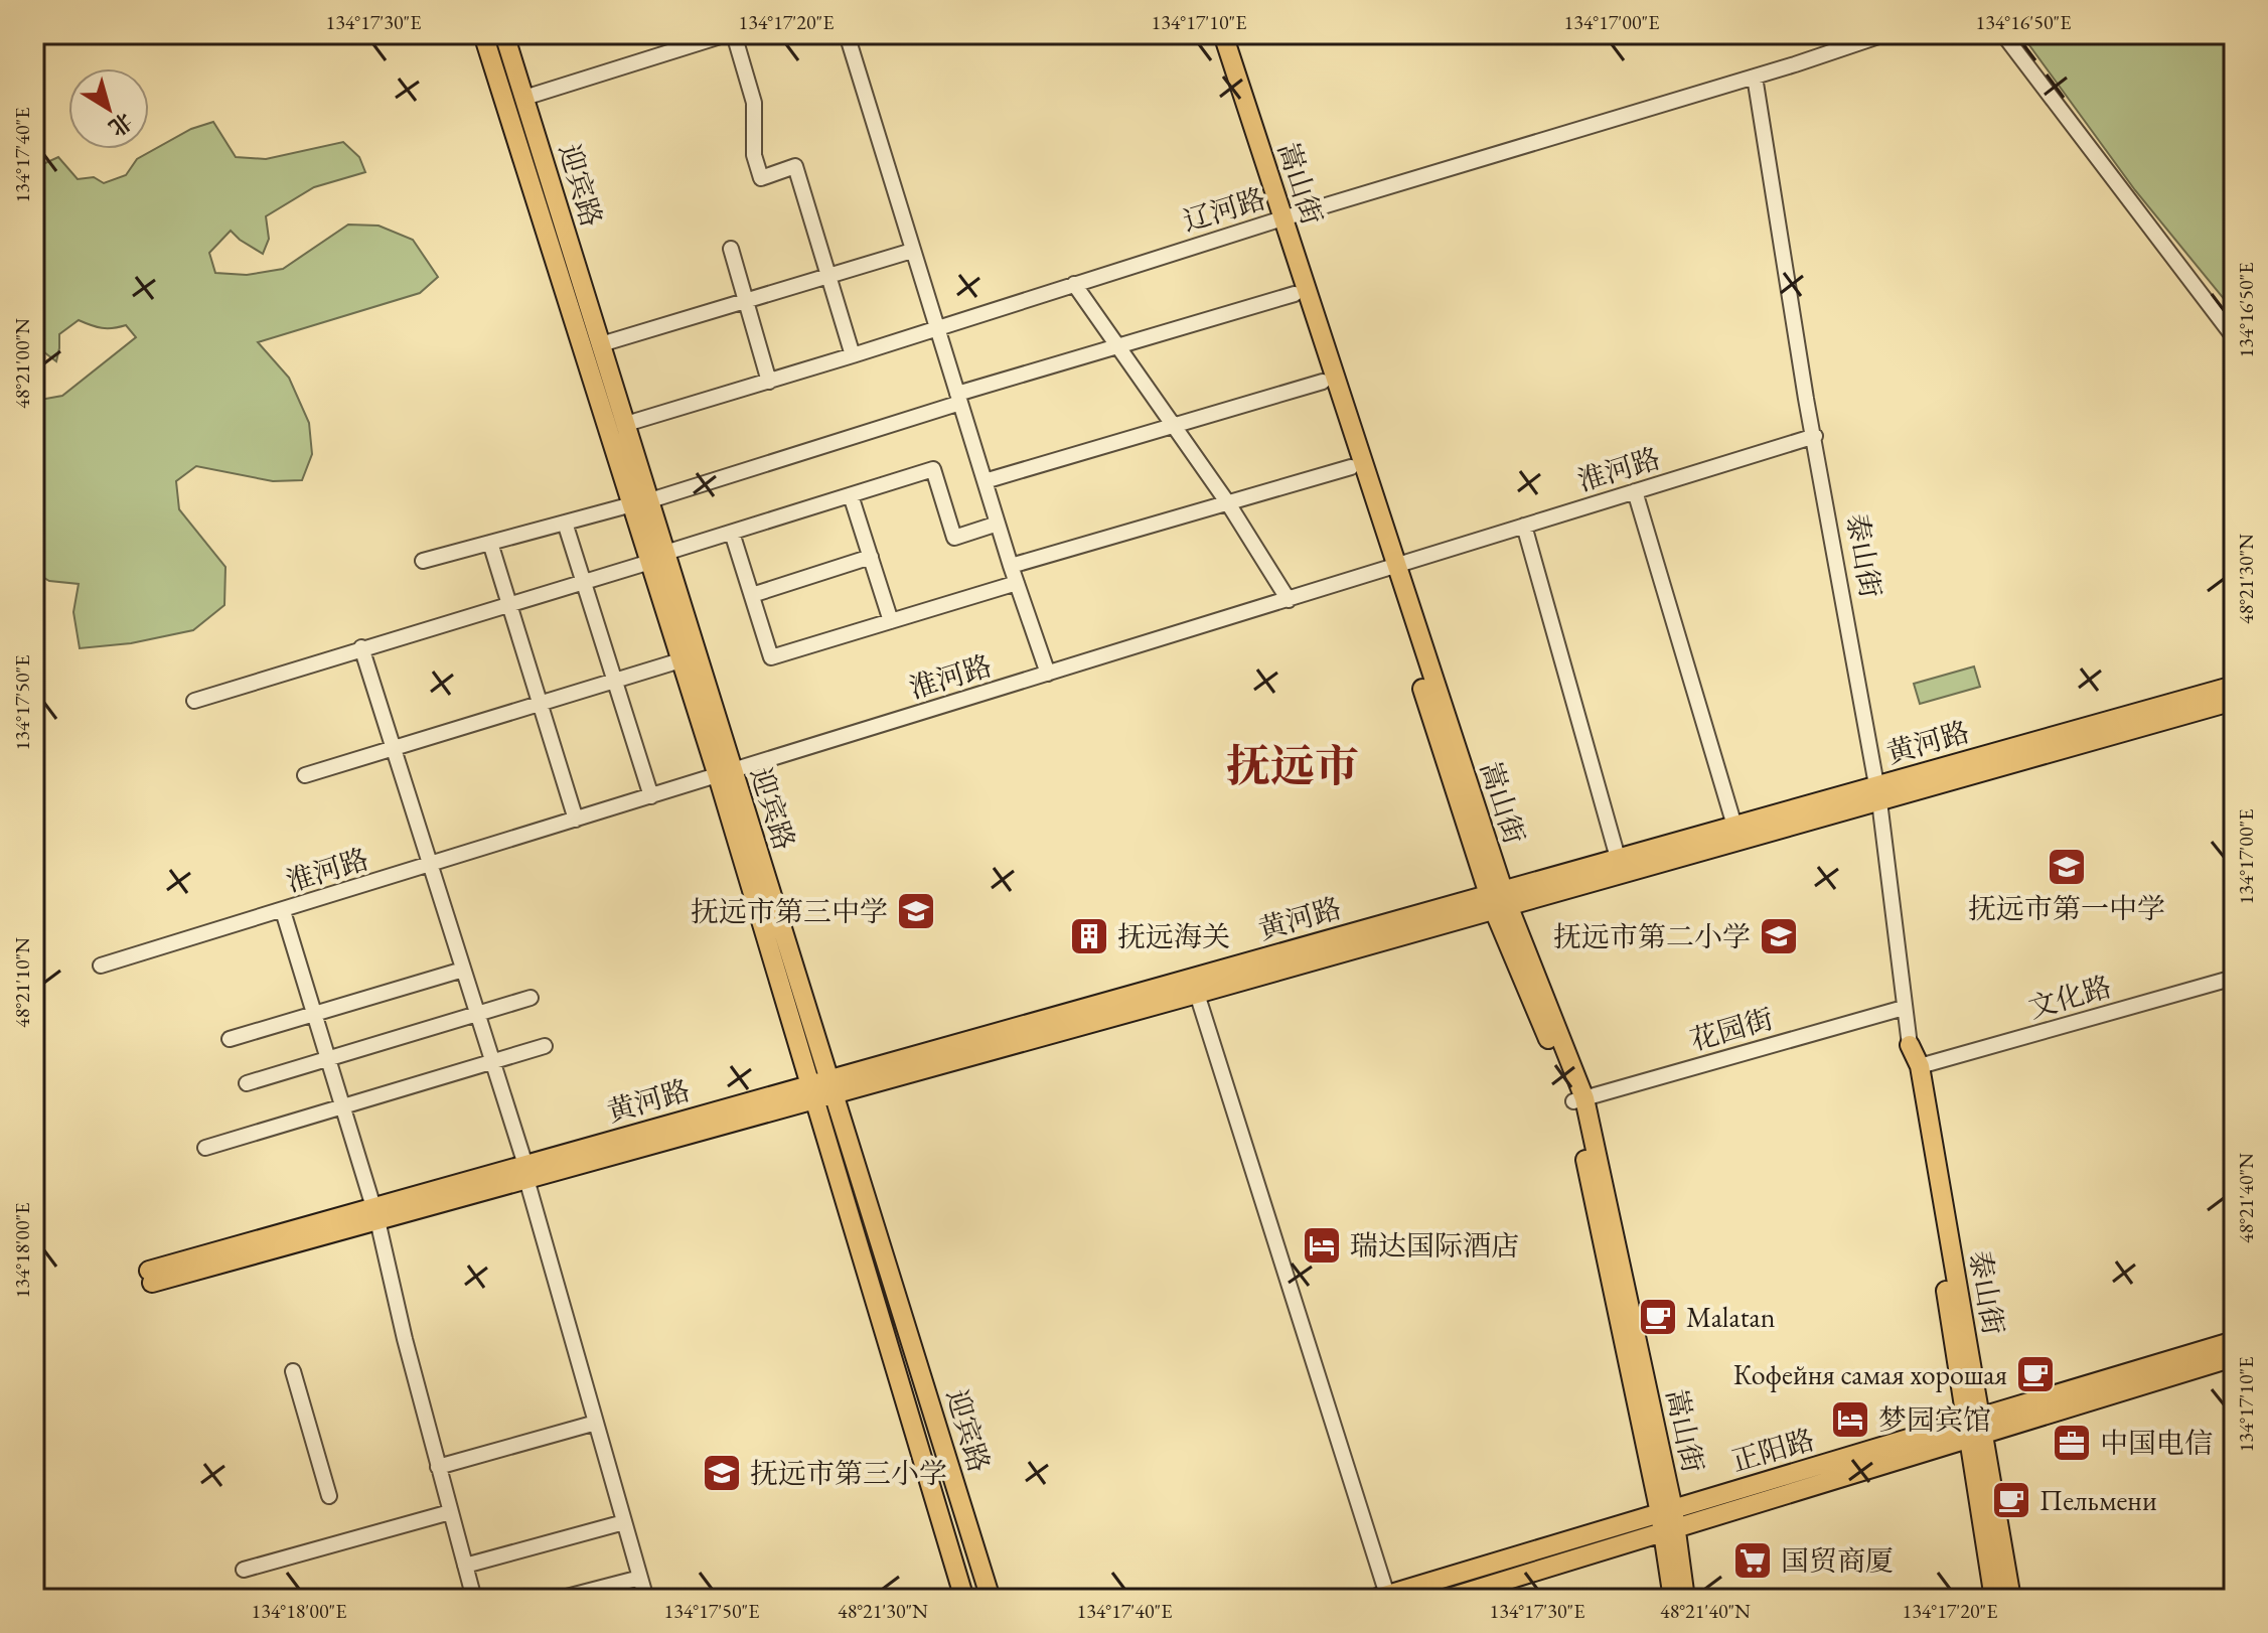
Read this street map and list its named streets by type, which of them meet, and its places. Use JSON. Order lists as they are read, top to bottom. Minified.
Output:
{"streets":{"main road":["嵩山街","迎宾路","泰山街","黄河路","正阳路"],"street":["辽河路","淮河路","文化路","花园街"]},"crossings":[["嵩山街","辽河路"],["嵩山街","淮河路"],["嵩山街","黄河路"],["嵩山街","花园街"],["嵩山街","正阳路"],["迎宾路","辽河路"],["迎宾路","淮河路"],["迎宾路","黄河路"],["辽河路","泰山街"],["淮河路","泰山街"],["泰山街","黄河路"],["泰山街","文化路"],["泰山街","花园街"],["泰山街","正阳路"]],"districts":["抚远市"],"places":{"school or university":["抚远市第一中学","抚远市第三中学","抚远市第二小学","抚远市第三小学"],"building":["抚远海关"],"hotel":["瑞达国际酒店","梦园宾馆"],"cafe":["Malatan","Кофейня самая хорошая","Пельмени"],"office":["中国电信"],"supermarket":["国贸商厦"]},"north":"bottom right","coordinates":["134°17'30\"E","134°17'20\"E","134°17'10\"E","134°17'00\"E","134°16'50\"E","134°17'40\"E","48°21'00\"N","48°21'30\"N","134°17'50\"E","48°21'10\"N","48°21'40\"N","134°18'00\"E"]}
